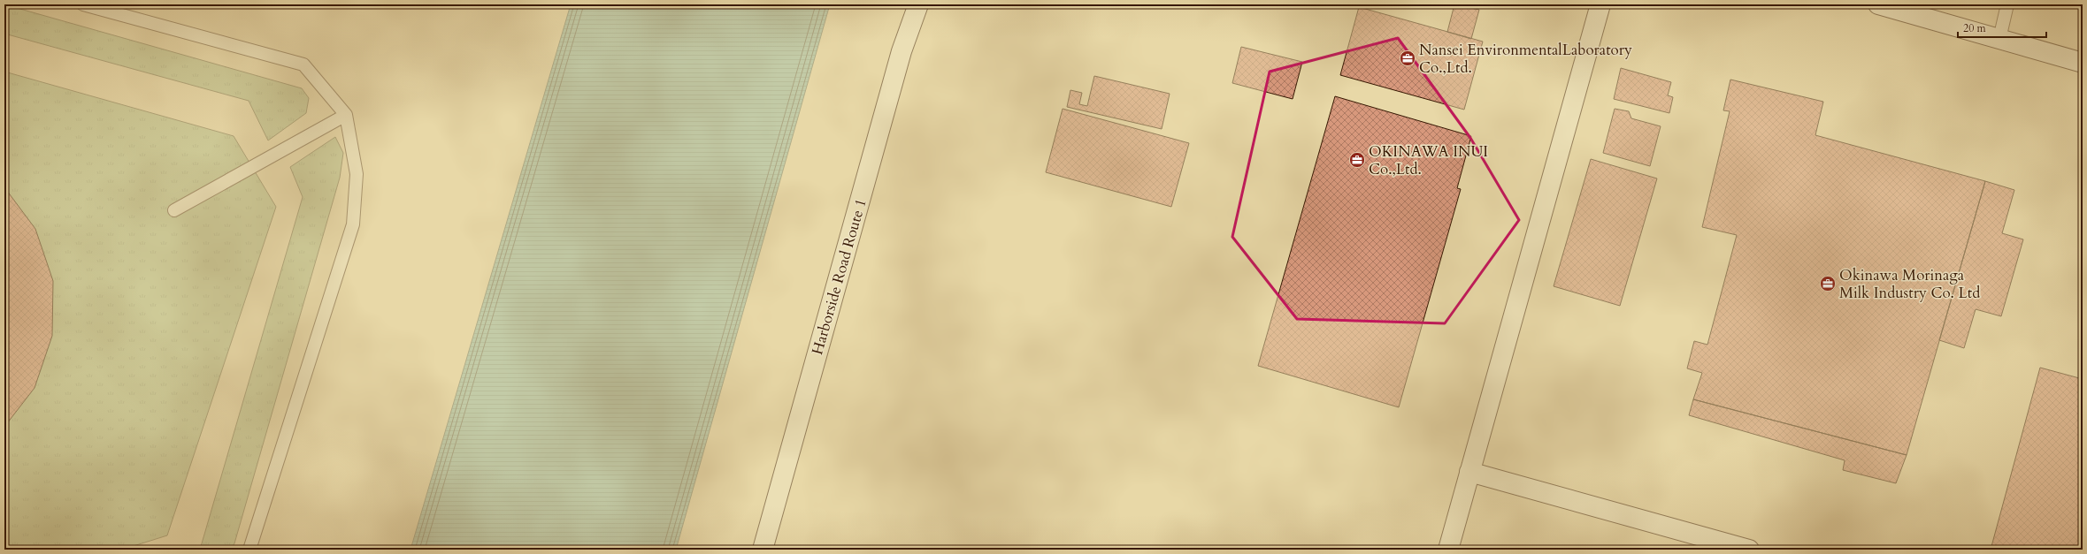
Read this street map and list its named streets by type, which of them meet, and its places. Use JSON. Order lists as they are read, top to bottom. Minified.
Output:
{"streets":{"street":["Harborside Road Route 1"]},"places":{"office":["Nansei EnvironmentalLaboratory Co.,Ltd.","OKINAWA INUI Co.,Ltd.","Okinawa Morinaga Milk Industry Co. Ltd"]},"scale_bar":"20 m"}
